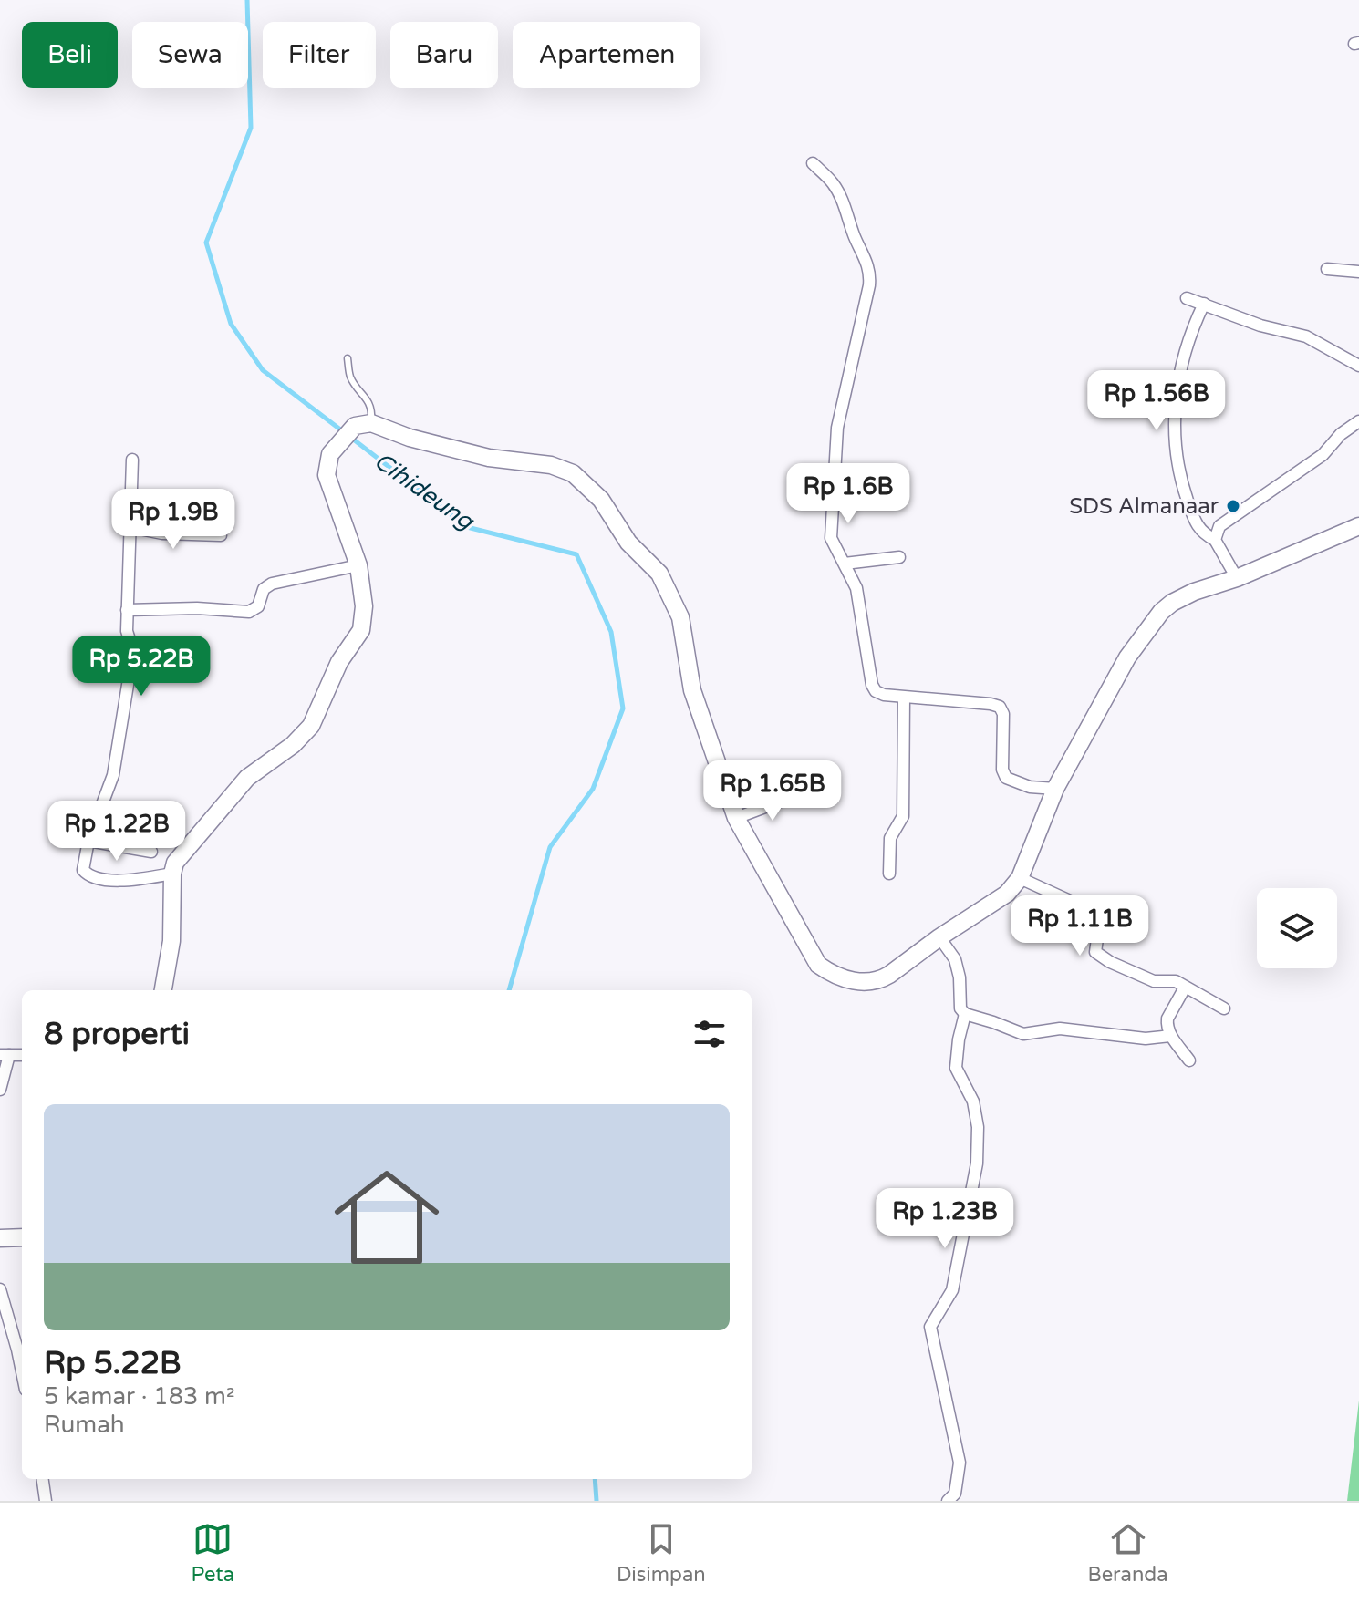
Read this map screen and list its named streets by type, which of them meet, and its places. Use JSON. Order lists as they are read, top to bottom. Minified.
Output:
{"water":["Cihideung"],"places":["SDS Almanaar"],"page":{"chip":["Beli","Sewa","Filter","Baru","Apartemen"],"price":["Rp 1.56B","Rp 1.6B","Rp 1.9B","Rp 5.22B","Rp 1.65B","Rp 1.22B","Rp 1.11B","Rp 1.23B"],"heading":"8 properti","list":[{"name":"Rp 5.22B","note":"5 kamar · 183 m² · Rumah"}],"tabs":["Peta","Disimpan","Beranda"]}}
